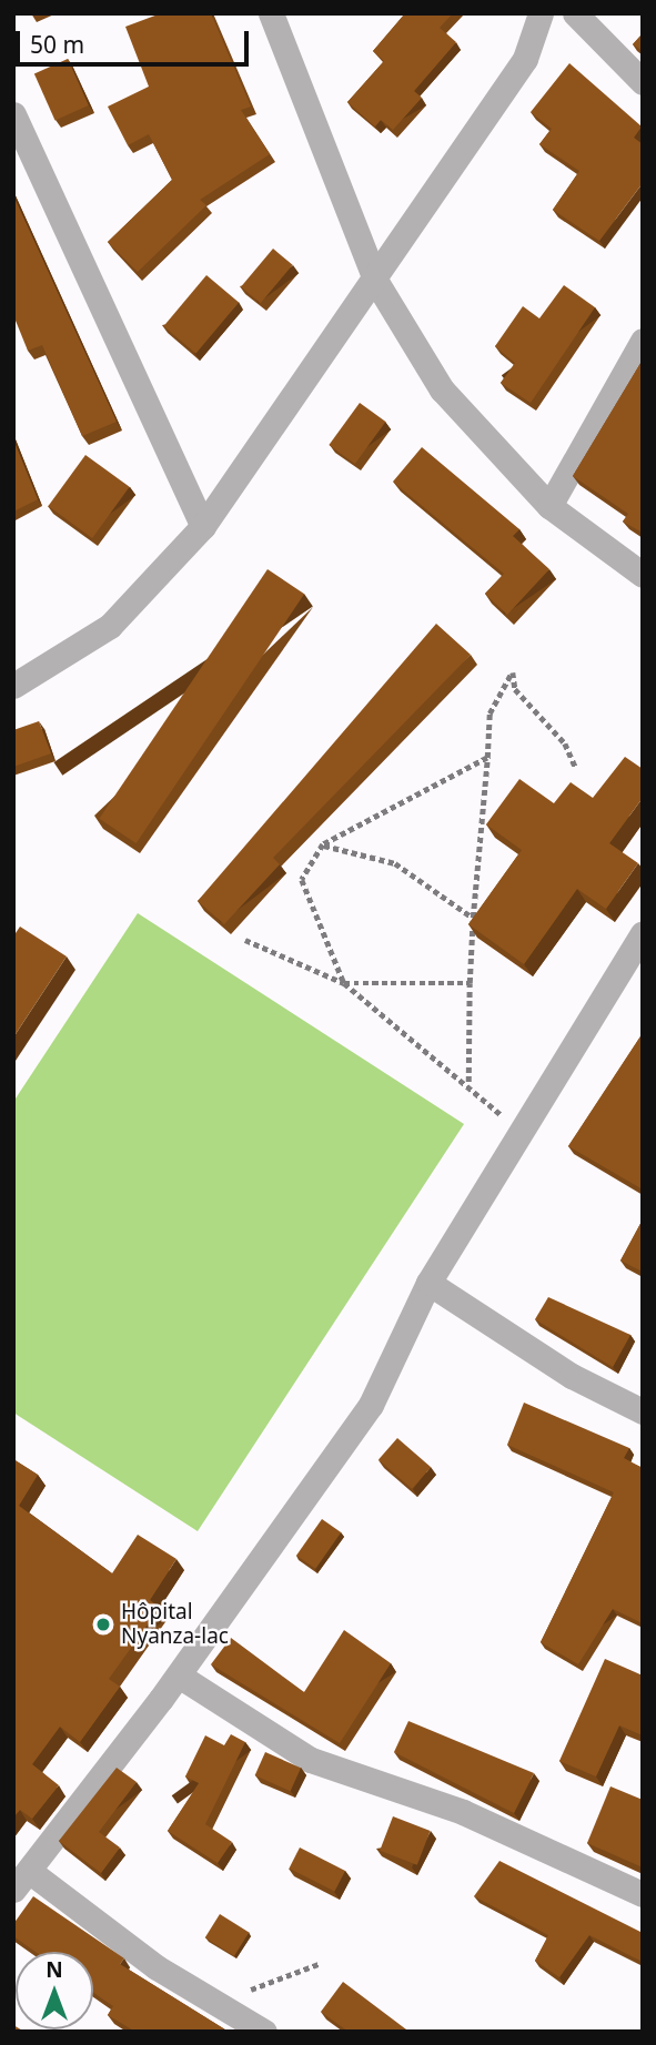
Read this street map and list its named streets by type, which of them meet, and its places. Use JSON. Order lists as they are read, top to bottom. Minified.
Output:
{"places":["Hôpital Nyanza-lac"],"scale_bar":"50 m","north":"top"}
